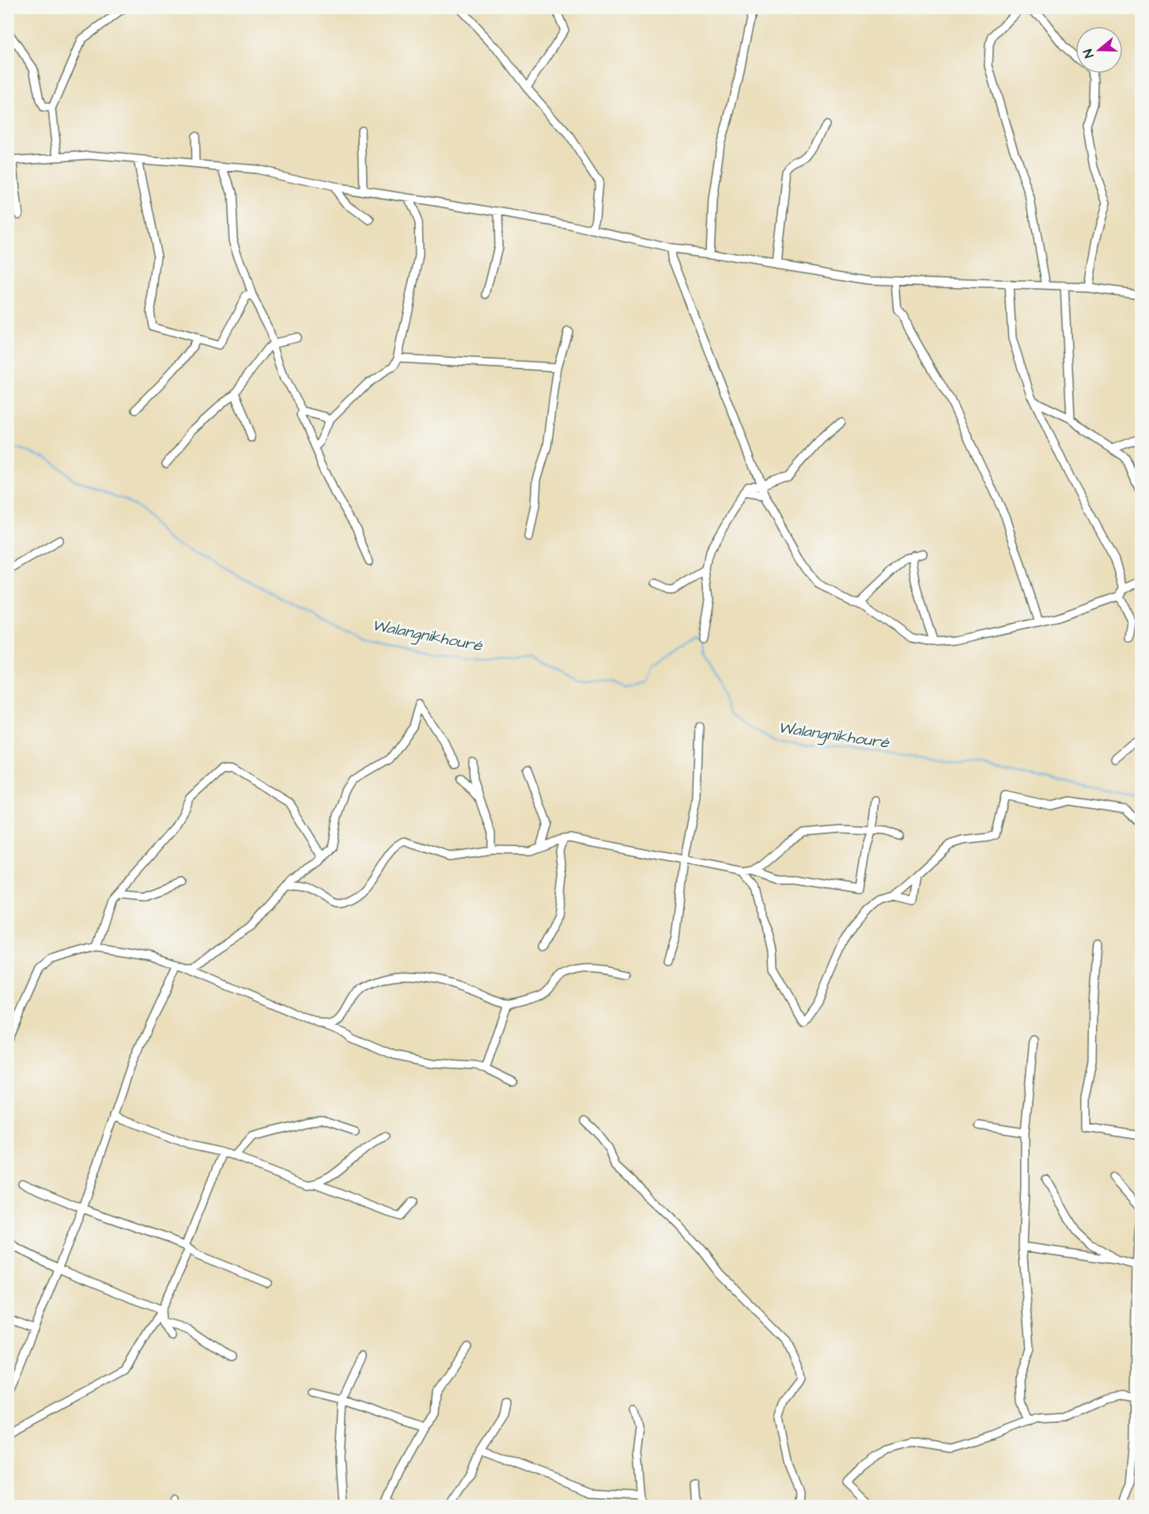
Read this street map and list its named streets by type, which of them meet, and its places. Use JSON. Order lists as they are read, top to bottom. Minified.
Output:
{"water":["Walangnikhouré"],"north":"left"}
